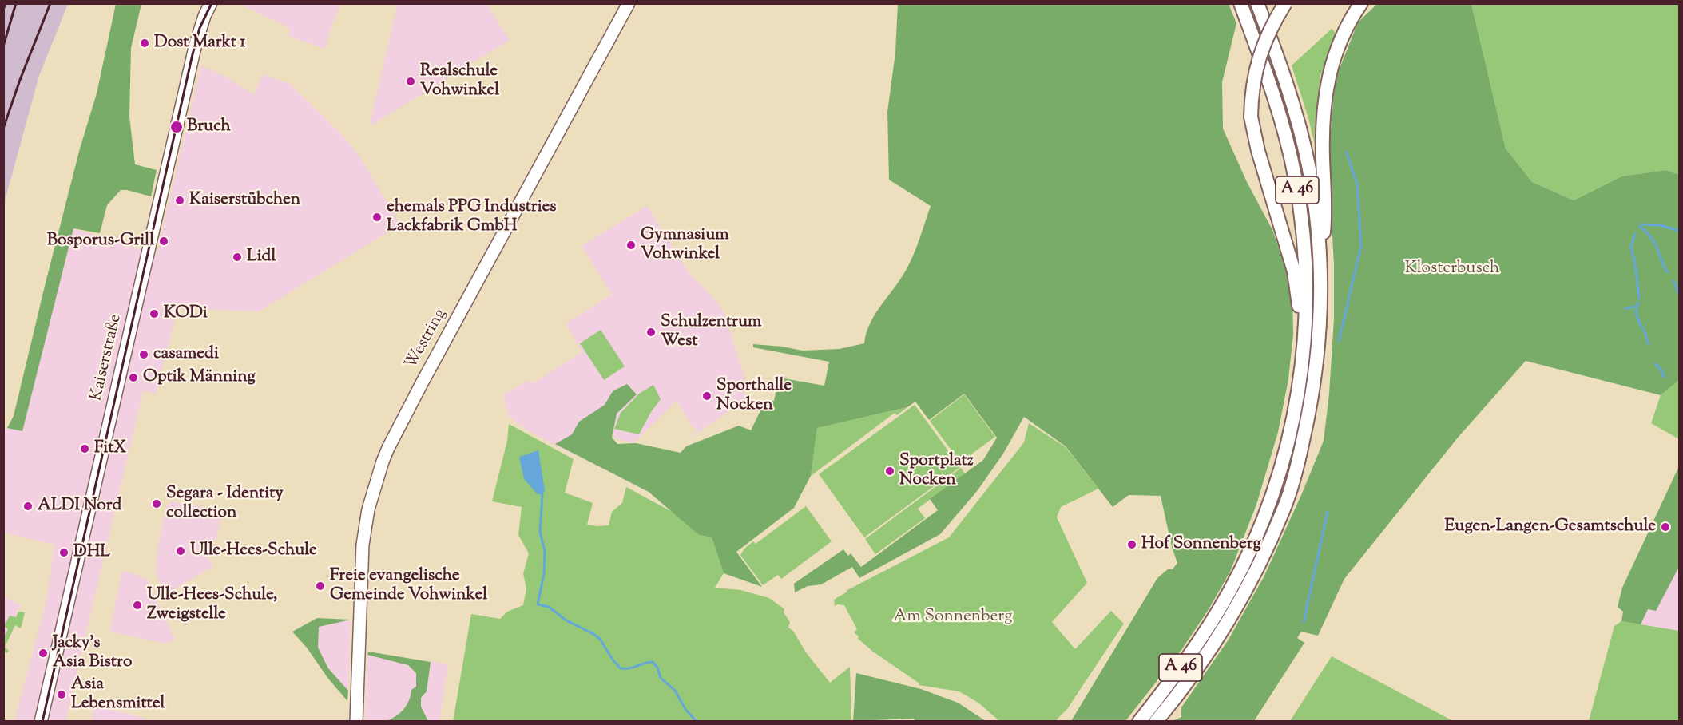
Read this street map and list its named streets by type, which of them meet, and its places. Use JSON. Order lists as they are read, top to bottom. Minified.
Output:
{"streets":{"highway":["A 46"],"main road":["Westring","Kaiserstraße"]},"parks":["Klosterbusch","Am Sonnenberg"],"places":["Dost Markt 1","Realschule Vohwinkel","Bruch","Kaiserstübchen","ehemals PPG Industries Lackfabrik GmbH","Bosporus-Grill","Gymnasium Vohwinkel","Lidl","KODi","Schulzentrum West","casamedi","Optik Männing","Sporthalle Nocken","FitX","Sportplatz Nocken","Segara - Identity collection","ALDI Nord","Eugen-Langen-Gesamtschule","Hof Sonnenberg","Ulle-Hees-Schule","DHL","Freie evangelische Gemeinde Vohwinkel","Ulle-Hees-Schule, Zweigstelle","Jacky's Asia Bistro","Asia Lebensmittel"]}
